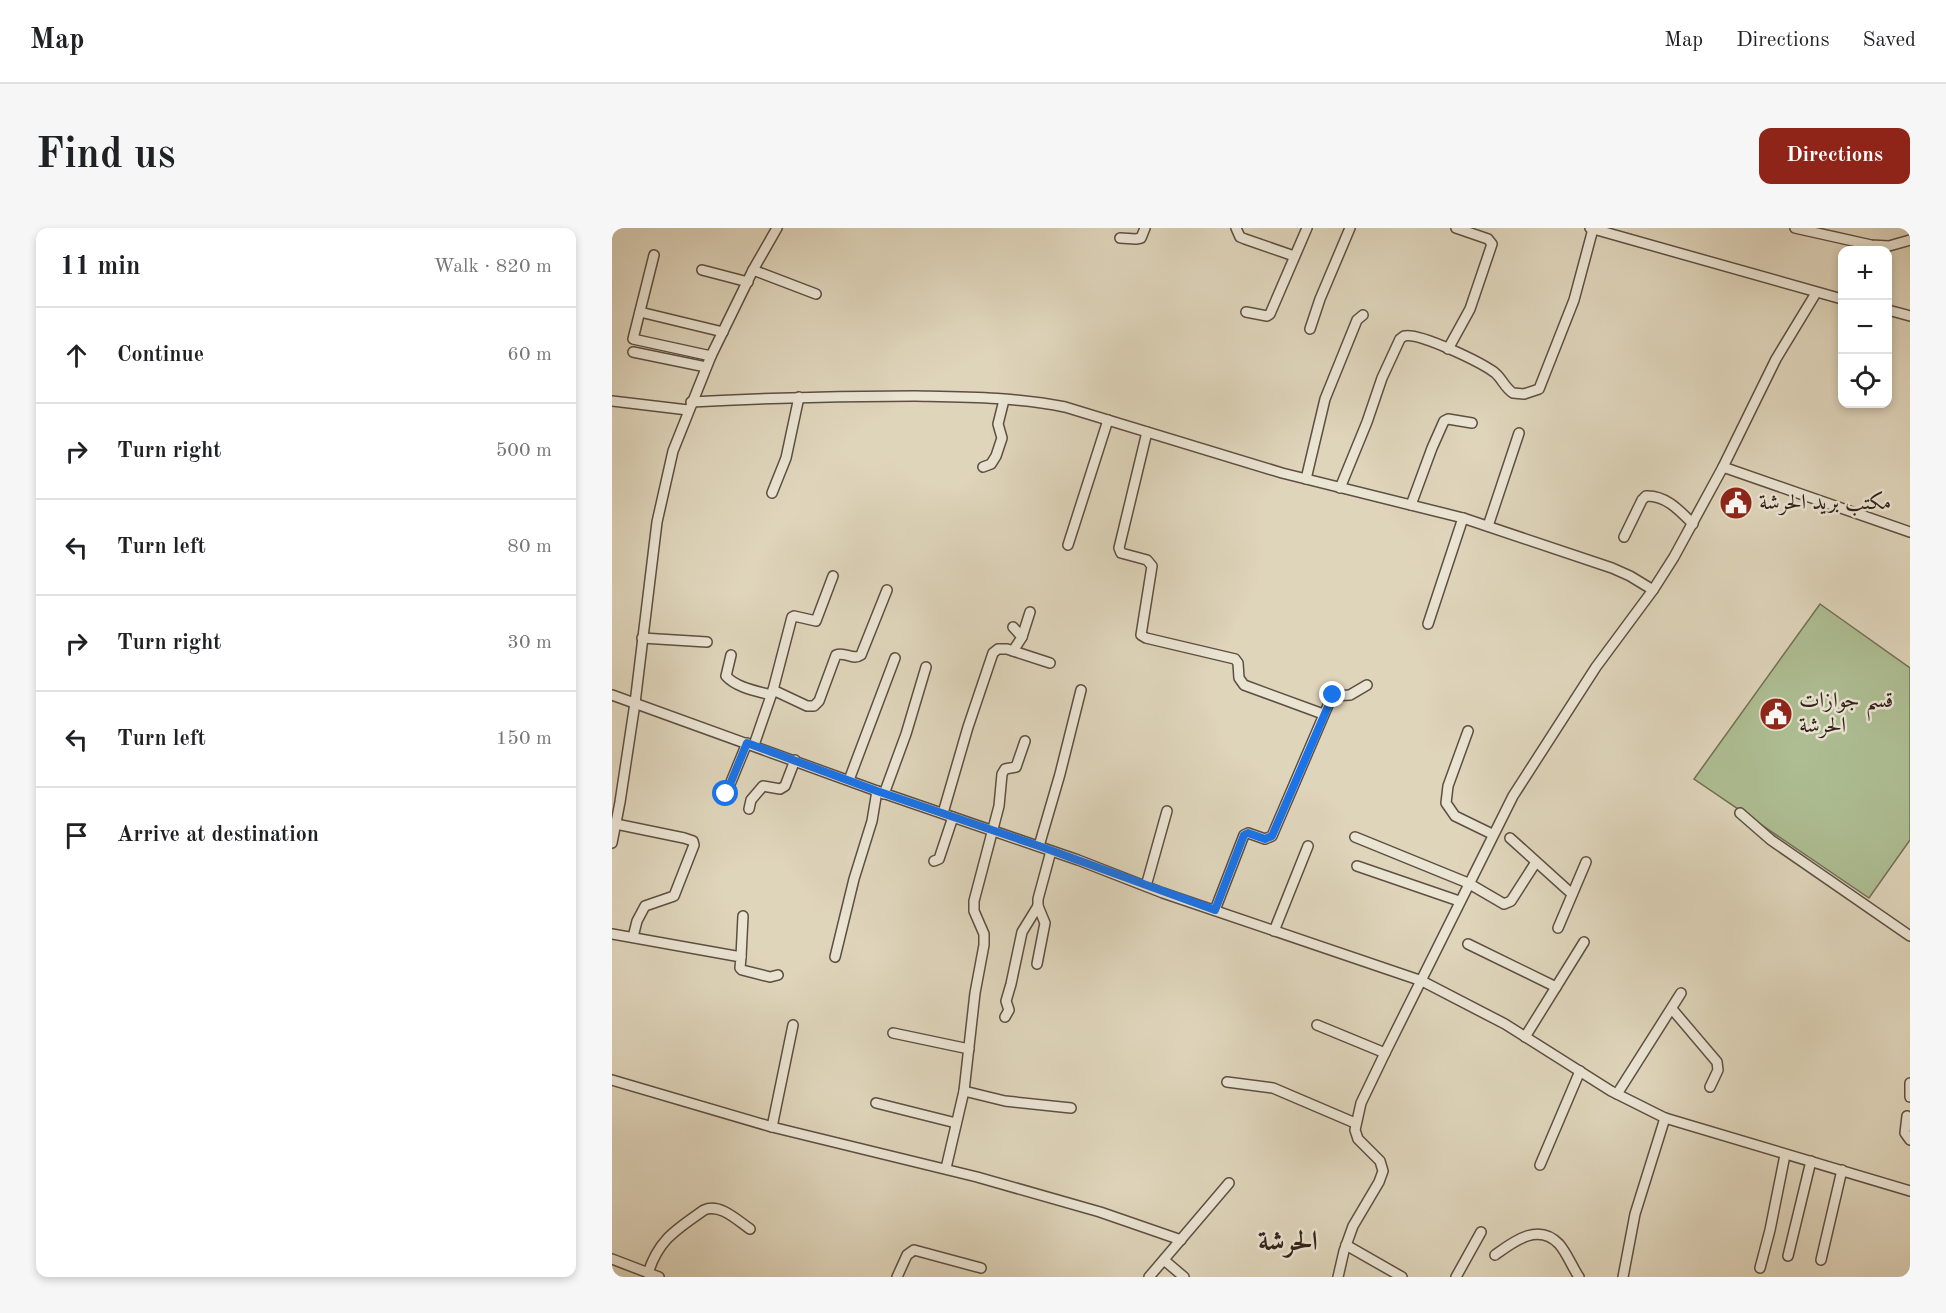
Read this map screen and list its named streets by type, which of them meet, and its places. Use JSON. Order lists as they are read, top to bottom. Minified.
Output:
{"districts":["الحرشة"],"places":{"public building":["مكتب بريد الحرشة","قسم جوازات الحرشة"]},"page":{"header":"Map","nav":["Map","Directions","Saved"],"buttons":"Directions","title":"Find us","heading":["11 min","Walk · 820 m"],"map_buttons":["+","−"],"list":[["Continue","60 m"],["Turn right","500 m"],["Turn left","80 m"],["Turn right","30 m"],["Turn left","150 m"],"Arrive at destination"]}}
